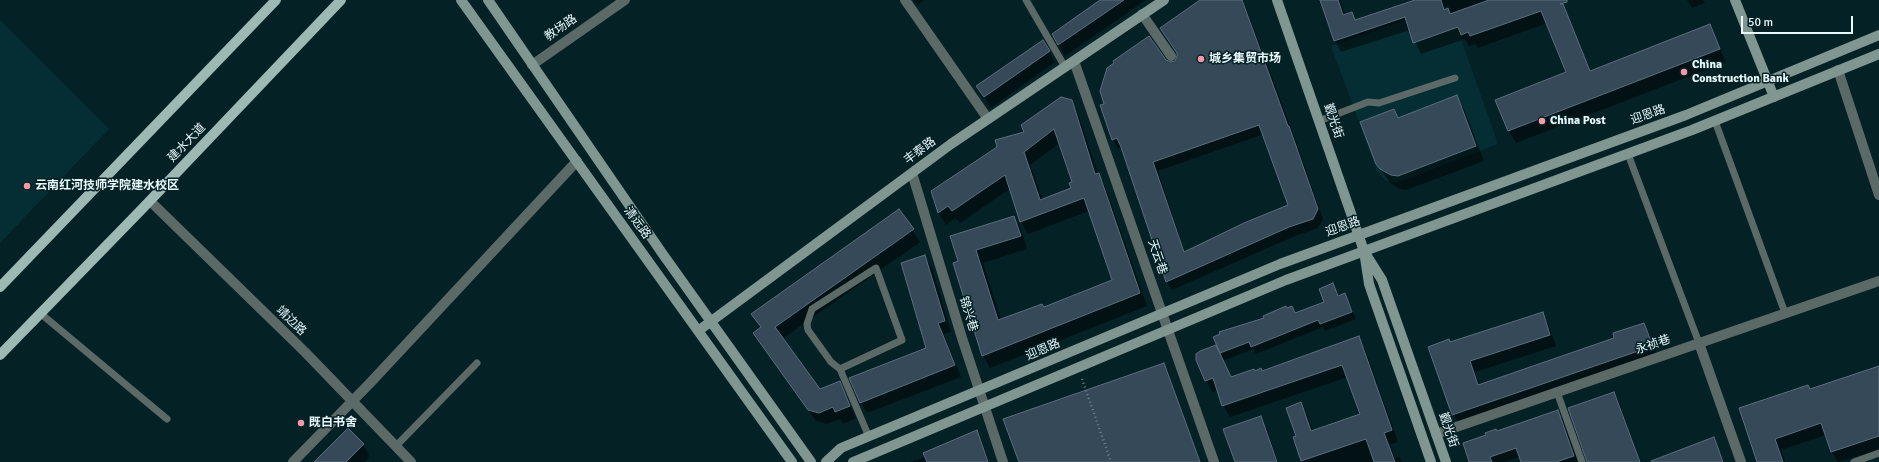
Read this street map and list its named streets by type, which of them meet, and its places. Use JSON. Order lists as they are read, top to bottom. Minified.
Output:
{"streets":{"main road":["建水大道"],"street":["教场路","迎恩路","觐光街","丰泰路","清远路","天云巷","锦兴巷","靖边路","永祯巷"]},"crossings":[["教场路","清远路"],["迎恩路","觐光街"],["迎恩路","天云巷"],["迎恩路","锦兴巷"],["觐光街","永祯巷"],["建水大道","靖边路"],["丰泰路","清远路"],["丰泰路","天云巷"],["丰泰路","锦兴巷"]],"places":["城乡集贸市场","China Construction Bank","China Post","云南红河技师学院建水校区","既白书舍"],"scale_bar":"50 m"}
